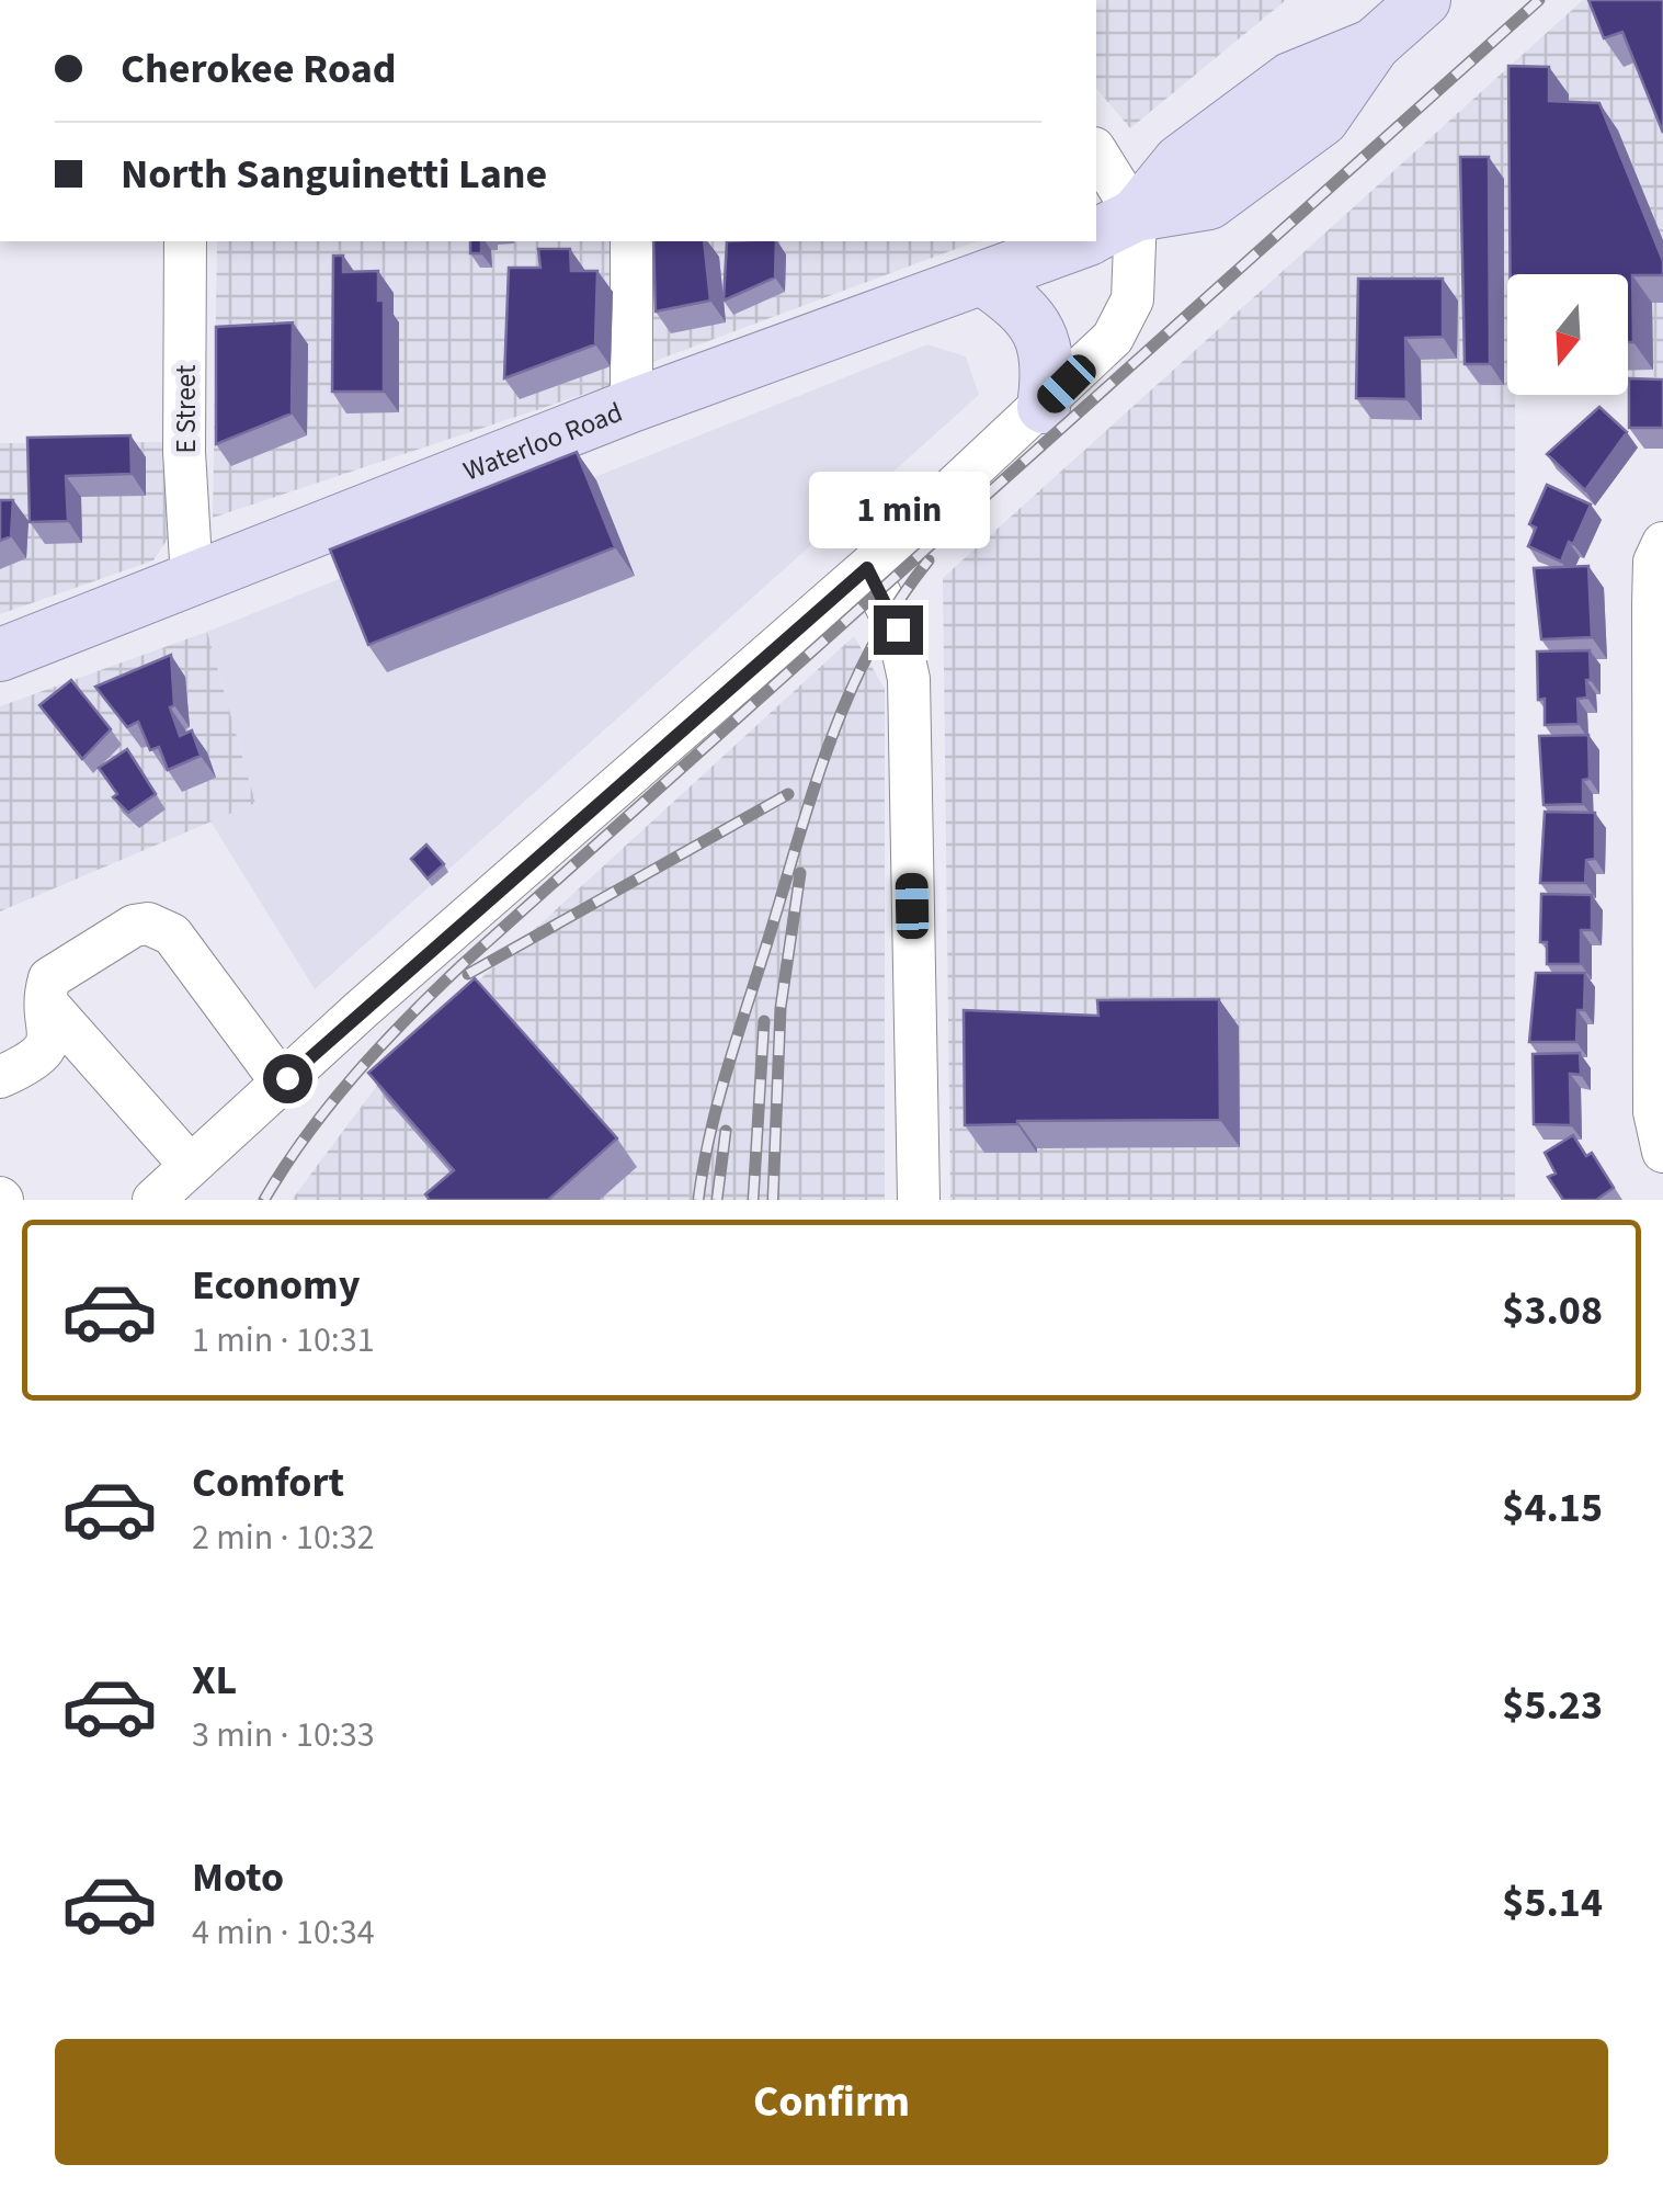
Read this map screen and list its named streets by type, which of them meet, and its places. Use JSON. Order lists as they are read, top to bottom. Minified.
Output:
{"streets":{"main road":["Waterloo Road"],"street":["E Street"]},"crossings":[["E Street","Waterloo Road"]],"north":"bottom","page":{"banner":["Cherokee Road","North Sanguinetti Lane"],"bubble":"1 min","list":[{"name":"Economy","note":"1 min · 10:31","value":"$3.08"},{"name":"Comfort","note":"2 min · 10:32","value":"$4.15"},{"name":"XL","note":"3 min · 10:33","value":"$5.23"},{"name":"Moto","note":"4 min · 10:34","value":"$5.14"}],"buttons":"Confirm"}}
